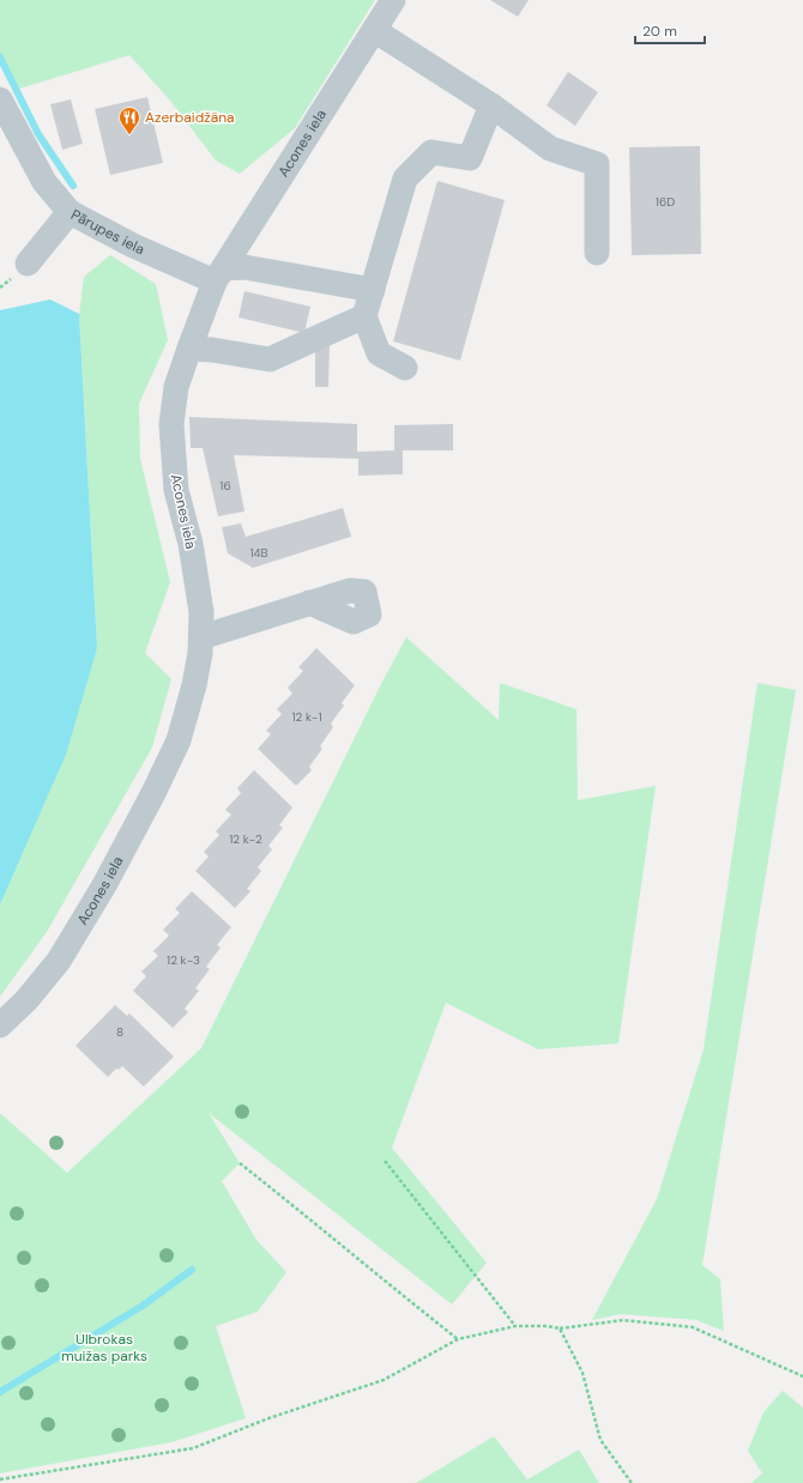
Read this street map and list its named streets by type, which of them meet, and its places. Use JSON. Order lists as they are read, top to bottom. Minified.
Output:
{"streets":{"street":["Acones iela","Pārupes iela"]},"crossings":[["Acones iela","Pārupes iela"]],"parks":["Ulbrokas muižas parks"],"places":{"restaurant":["Azerbaidžāna"]},"house_numbers":["16D","16","14B","12 k-1","12 k-2","12 k-3","8"],"scale_bar":"20 m"}
